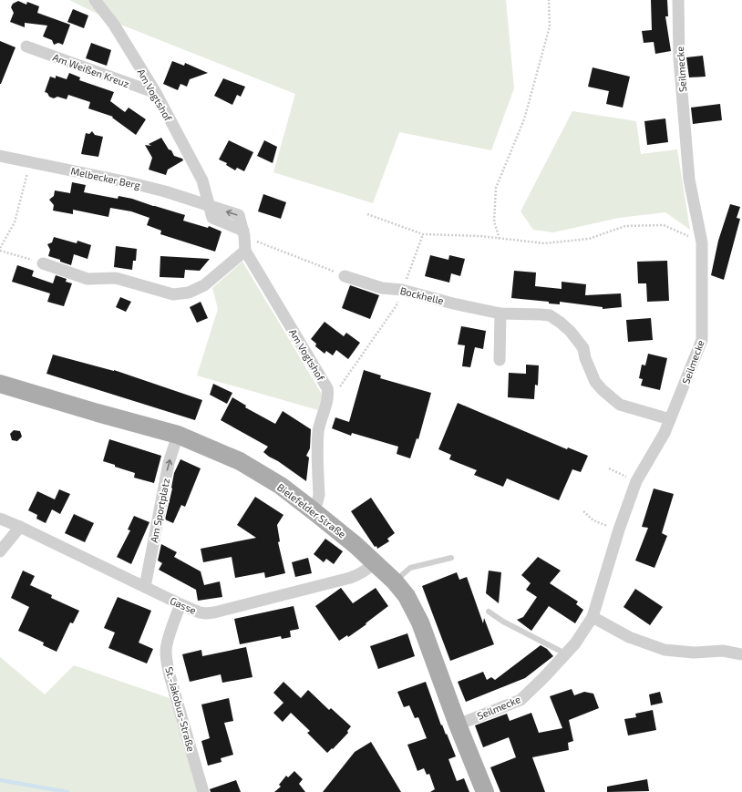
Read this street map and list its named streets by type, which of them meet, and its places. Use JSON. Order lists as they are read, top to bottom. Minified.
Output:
{"streets":{"main road":["Bielefelder Straße"],"street":["Seilmecke","Am Weißen Kreuz","Am Vogtshof","Melbecker Berg","Bockhelle","Am Sportplatz","Gasse","St.-Jakobus-Straße"]},"crossings":[["Seilmecke","Bockhelle"],["Seilmecke","Bielefelder Straße"],["Am Weißen Kreuz","Am Vogtshof"],["Am Vogtshof","Melbecker Berg"],["Am Sportplatz","Bielefelder Straße"],["Am Sportplatz","Gasse"],["Bielefelder Straße","Gasse"],["Gasse","St.-Jakobus-Straße"]],"one_way":["Am Sportplatz"]}
